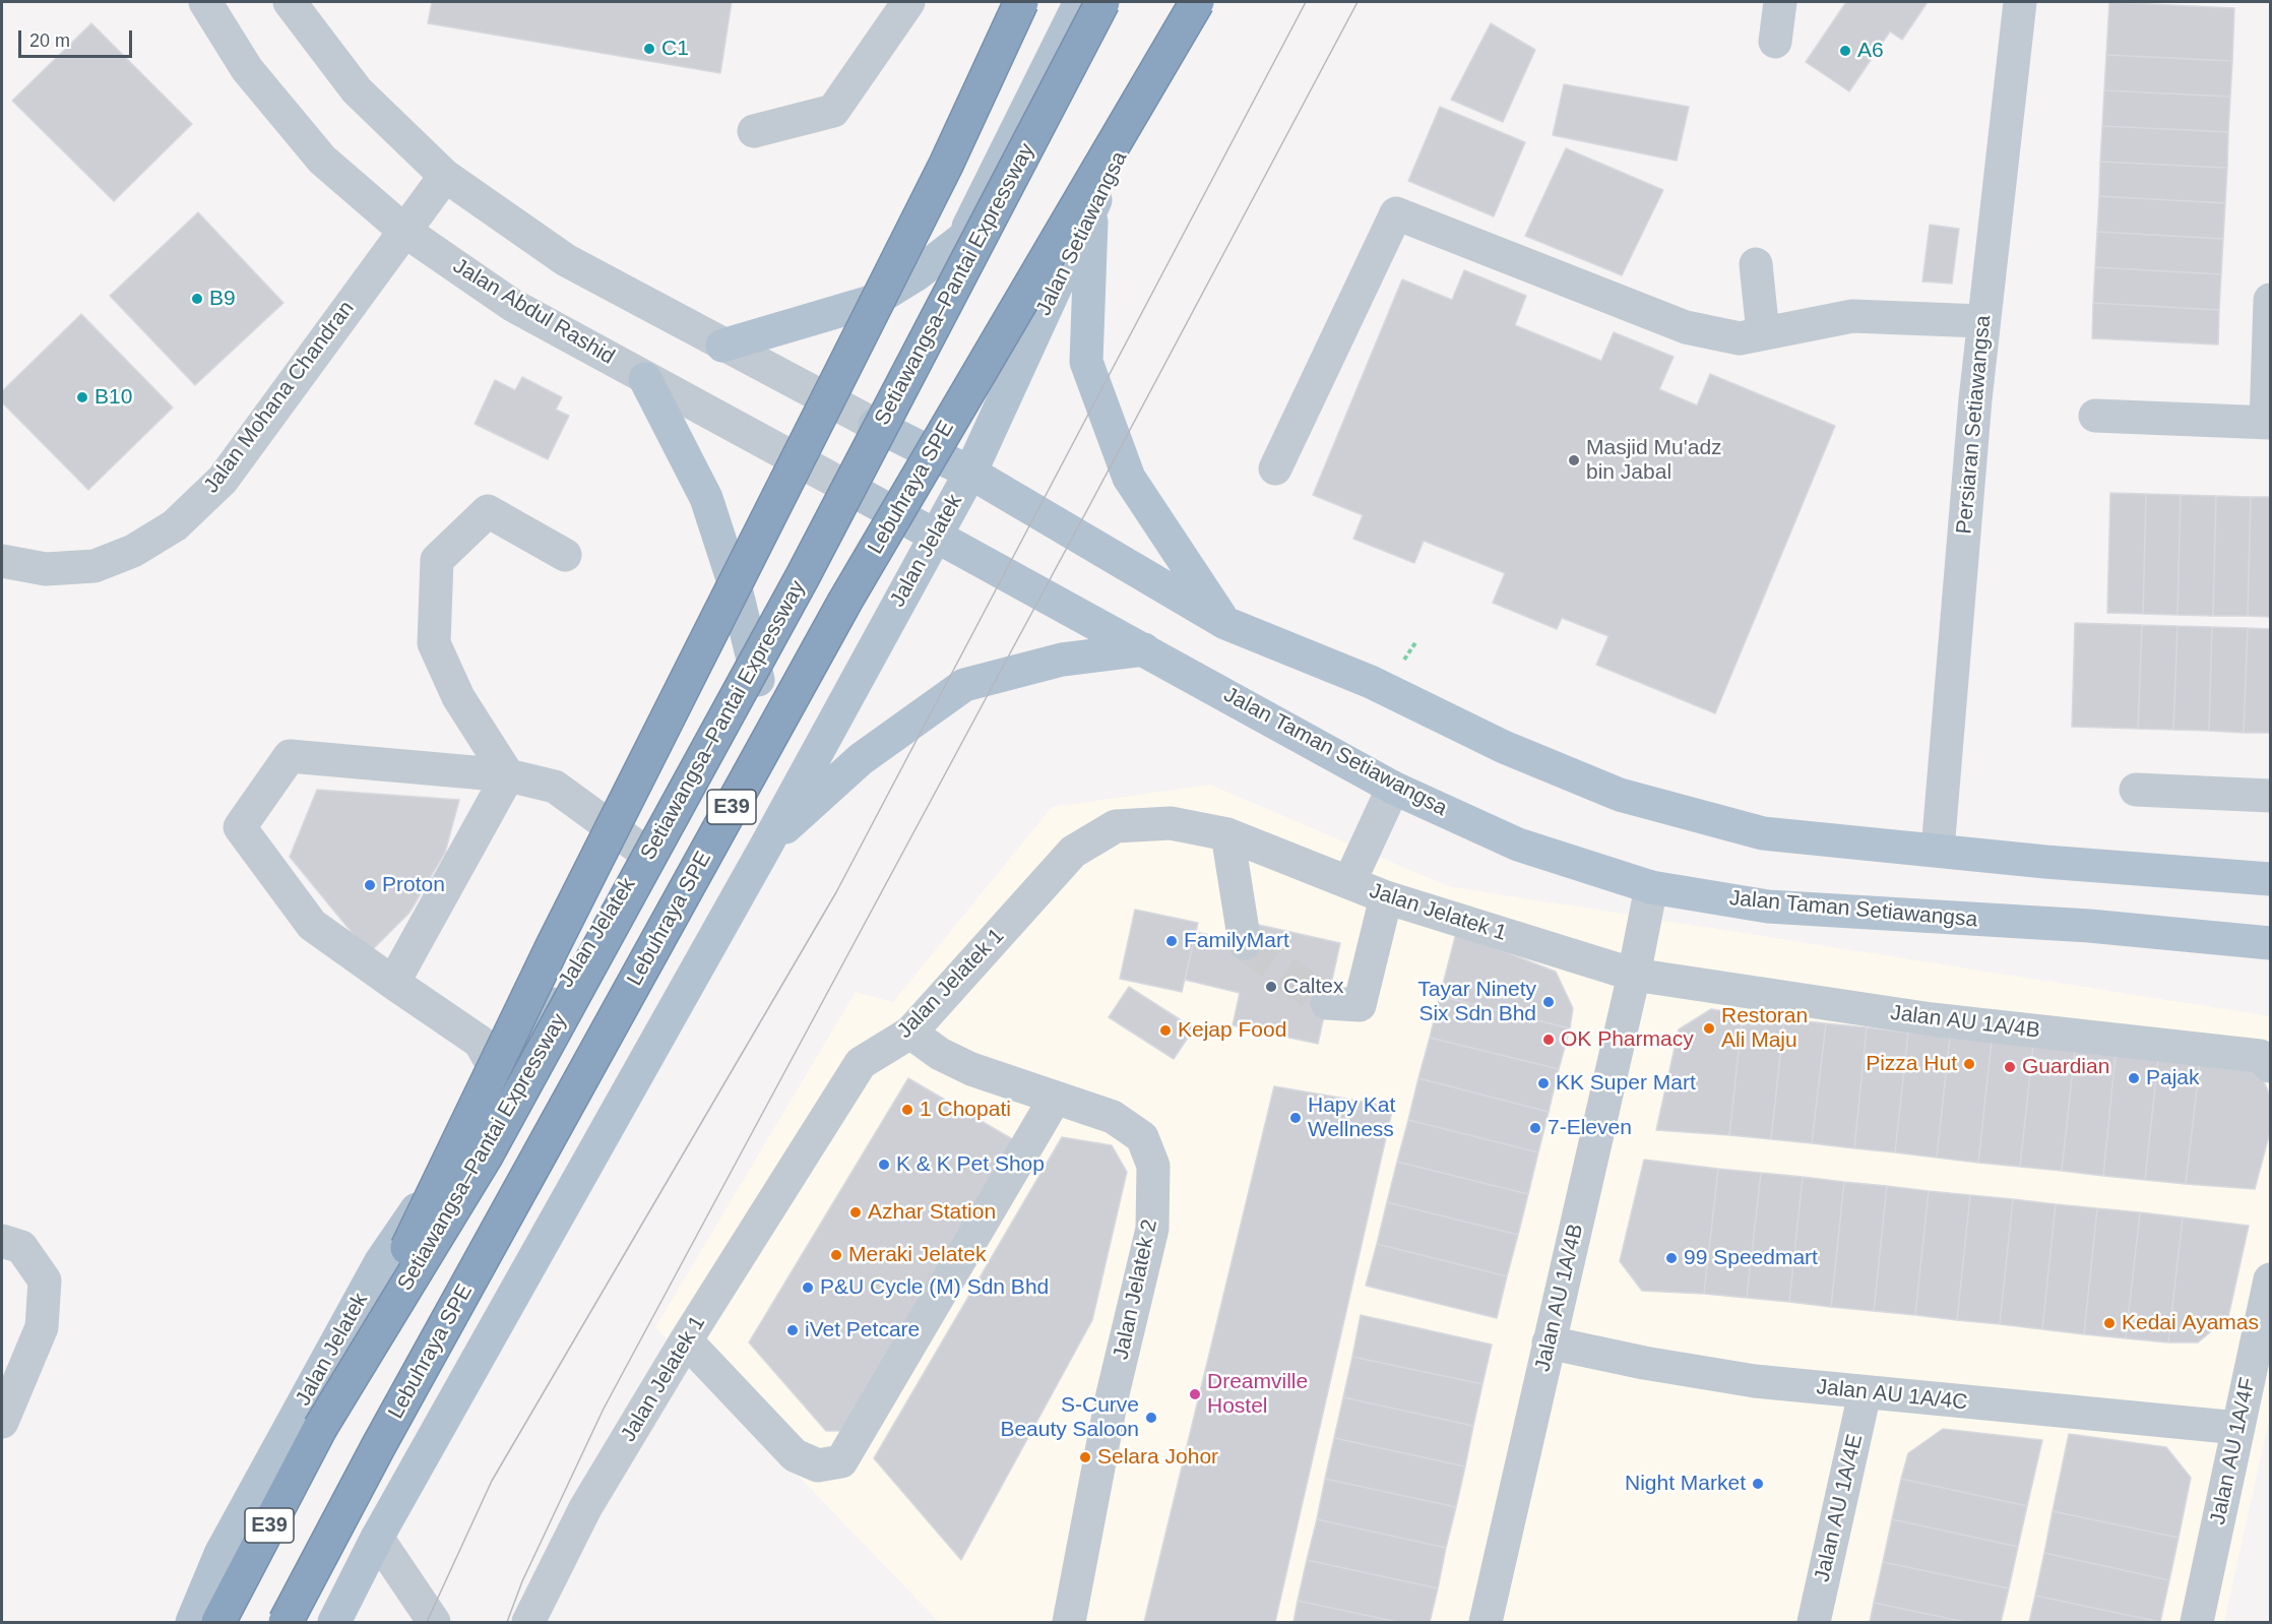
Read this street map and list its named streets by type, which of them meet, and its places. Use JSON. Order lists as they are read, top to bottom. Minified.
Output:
{"streets":{"highway":["Setiawangsa–Pantai Expressway","Lebuhraya SPE","E39"],"main road":["Jalan Setiawangsa","Jalan Abdul Rashid","Jalan Jelatek","Jalan Taman Setiawangsa"],"street":["Jalan Mohana Chandran","Persiaran Setiawangsa","Jalan Jelatek 1","Jalan AU 1A/4B","Jalan Jelatek 2","Jalan AU 1A/4C","Jalan AU 1A/4F","Jalan AU 1A/4E"]},"crossings":[["Jalan Setiawangsa","Jalan Jelatek"],["Setiawangsa–Pantai Expressway","E39"],["Jalan Abdul Rashid","Jalan Mohana Chandran"],["Jalan Abdul Rashid","Jalan Jelatek"],["Jalan Abdul Rashid","Jalan Taman Setiawangsa"],["Jalan Jelatek","Jalan Taman Setiawangsa"],["Jalan Taman Setiawangsa","Jalan AU 1A/4B"],["Jalan Jelatek 1","Jalan AU 1A/4B"],["Jalan Jelatek 1","Jalan Jelatek 2"],["Jalan AU 1A/4B","Jalan AU 1A/4C"],["Jalan AU 1A/4C","Jalan AU 1A/4F"],["Jalan AU 1A/4C","Jalan AU 1A/4E"]],"places":["C1","A6","B9","B10","Masjid Mu'adz bin Jabal","Proton","FamilyMart","Caltex","Tayar Ninety Six Sdn Bhd","Restoran Ali Maju","Kejap Food","OK Pharmacy","Pizza Hut","Guardian","Pajak","KK Super Mart","1 Chopati","Hapy Kat Wellness","7-Eleven","K & K Pet Shop","Azhar Station","Meraki Jelatek","99 Speedmart","P&U Cycle (M) Sdn Bhd","Kedai Ayamas","iVet Petcare","Dreamville Hostel","S-Curve Beauty Saloon","Selara Johor","Night Market"],"scale_bar":"20 m"}
